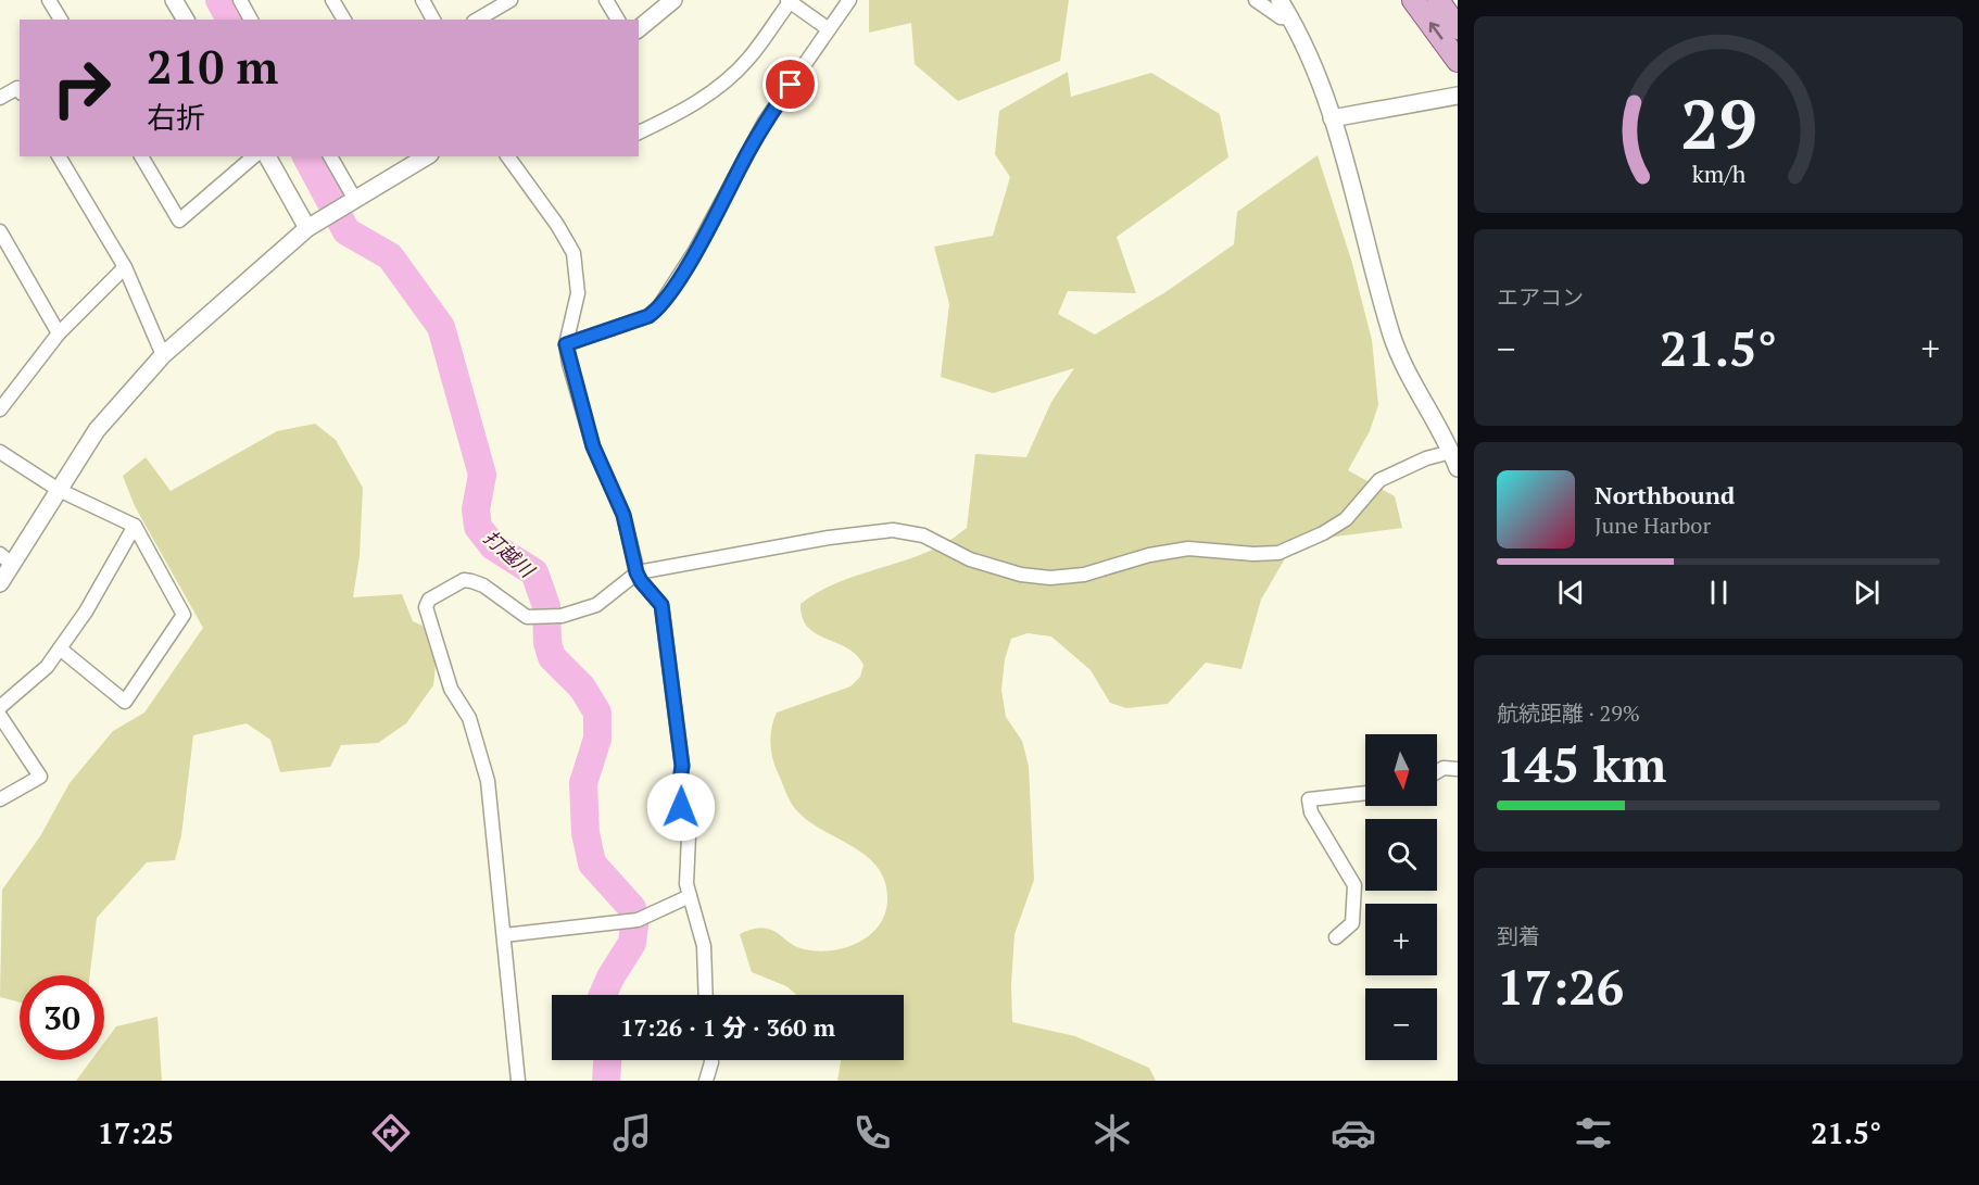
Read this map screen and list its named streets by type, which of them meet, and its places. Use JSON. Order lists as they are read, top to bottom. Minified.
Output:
{"water":["打越川"],"north":"bottom","page":{"turn":["210 m","右折"],"tile":["エアコン",["航続距離 · 29%","145 km"],["到着","17:26"]],"heat":["−","21.5°","+"],"song":["Northbound","June Harbor"],"map_buttons":["+","−"],"limit":"30","trip":"17:26 · 1 分 · 360 m","tabs":["17:25","21.5°"],"gauge":["29","km/h"]}}
